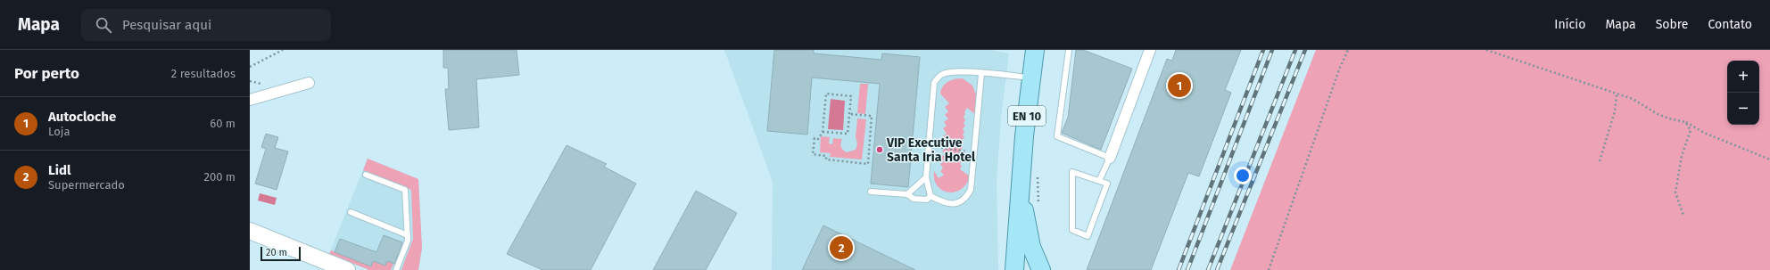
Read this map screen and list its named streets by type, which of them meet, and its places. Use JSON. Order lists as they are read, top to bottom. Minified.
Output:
{"streets":{"main road":["EN 10"]},"places":["VIP Executive Santa Iria Hotel"],"scale_bar":"20 m","page":{"header":"Mapa","search":"Pesquisar aqui","nav":["Início","Mapa","Sobre","Contato"],"heading":["Por perto","2 resultados"],"map_buttons":["+","−"],"pins":["1","2"],"list":[{"mark":"1","name":"Autocloche","note":"Loja","value":"60 m"},{"mark":"2","name":"Lidl","note":"Supermercado","value":"200 m"}],"scale":"20 m"}}
